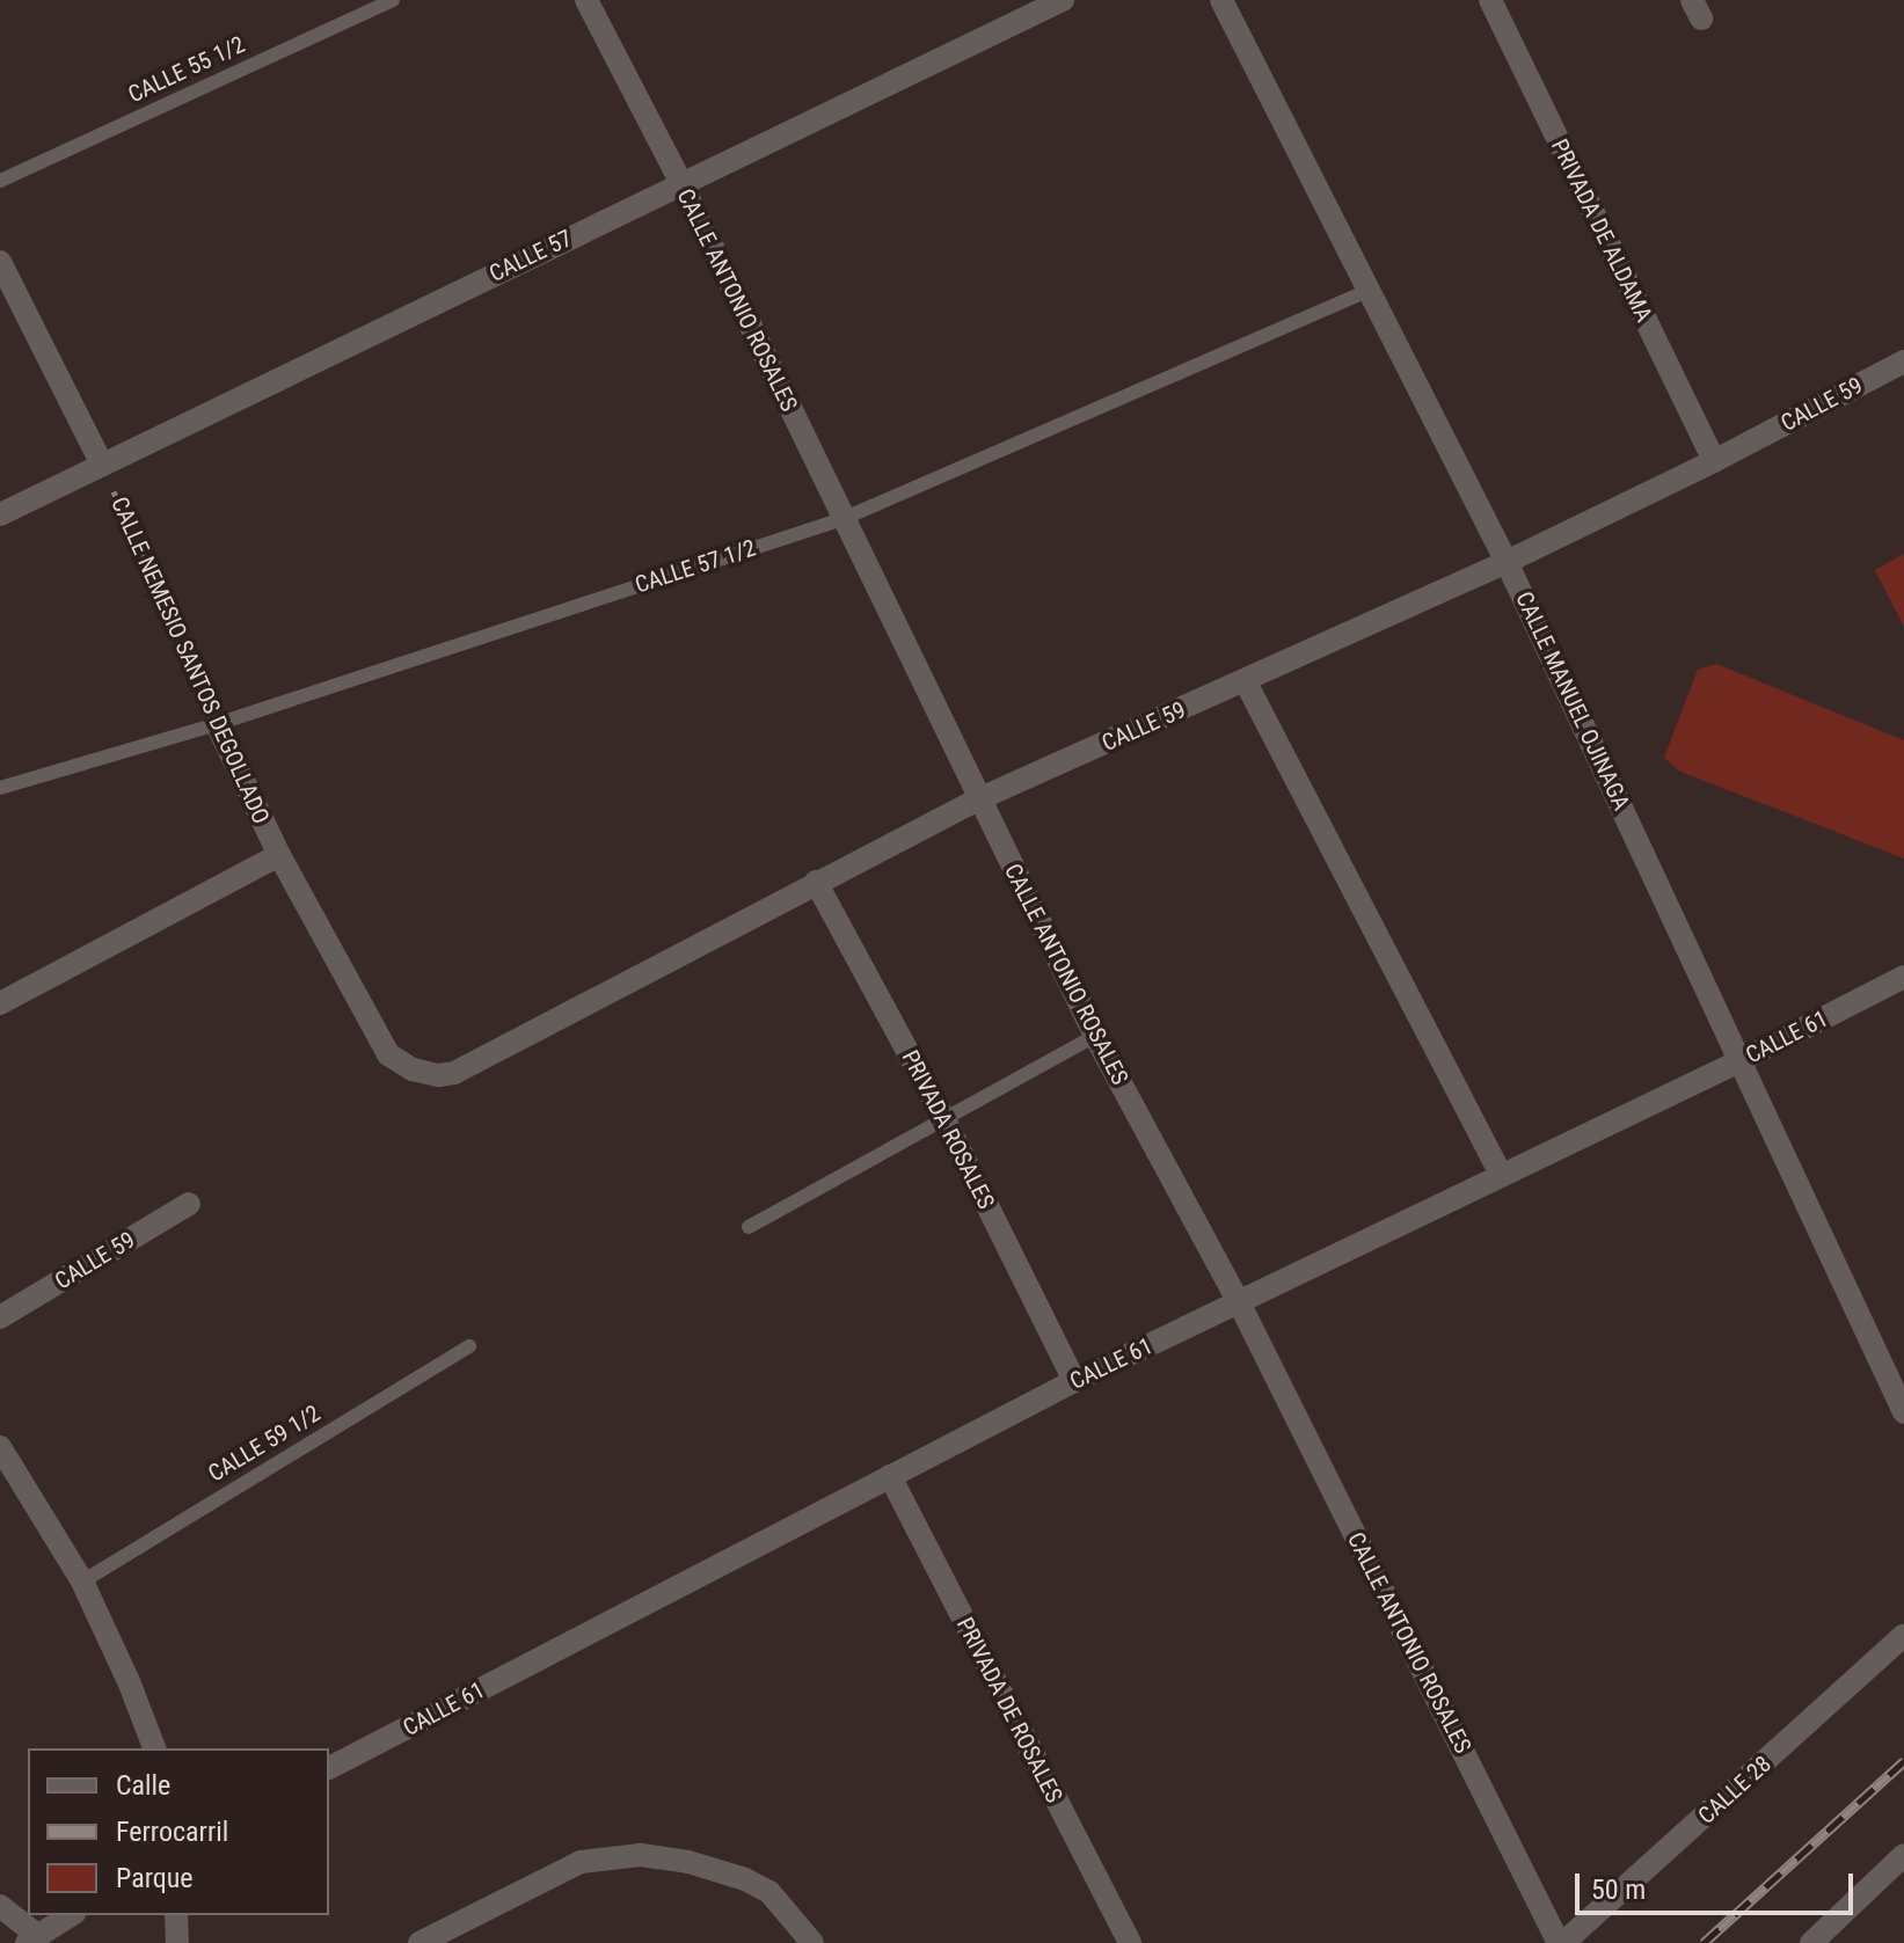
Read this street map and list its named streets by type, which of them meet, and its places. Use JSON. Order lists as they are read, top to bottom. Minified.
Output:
{"streets":{"street":["PRIVADA DE ALDAMA","CALLE 57","CALLE ANTONIO ROSALES","CALLE 59","CALLE NEMESIO SANTOS DEGOLLADO","CALLE MANUEL OJINAGA","CALLE 61","PRIVADA ROSALES","PRIVADA DE ROSALES","CALLE 28"],"lane":["CALLE 55 1/2","CALLE 57 1/2","CALLE 59 1/2"]},"crossings":[["PRIVADA DE ALDAMA","CALLE 59"],["CALLE 57","CALLE ANTONIO ROSALES"],["CALLE 57","CALLE NEMESIO SANTOS DEGOLLADO"],["CALLE ANTONIO ROSALES","CALLE 59"],["CALLE ANTONIO ROSALES","CALLE 57 1/2"],["CALLE ANTONIO ROSALES","CALLE 61"],["CALLE ANTONIO ROSALES","CALLE 28"],["CALLE 59","CALLE NEMESIO SANTOS DEGOLLADO"],["CALLE 59","CALLE MANUEL OJINAGA"],["CALLE 59","PRIVADA ROSALES"],["CALLE 57 1/2","CALLE NEMESIO SANTOS DEGOLLADO"],["CALLE 57 1/2","CALLE MANUEL OJINAGA"],["CALLE MANUEL OJINAGA","CALLE 61"],["CALLE 61","PRIVADA ROSALES"],["CALLE 61","PRIVADA DE ROSALES"]],"legend":["Calle","Ferrocarril","Parque"],"scale_bar":"50 m"}
